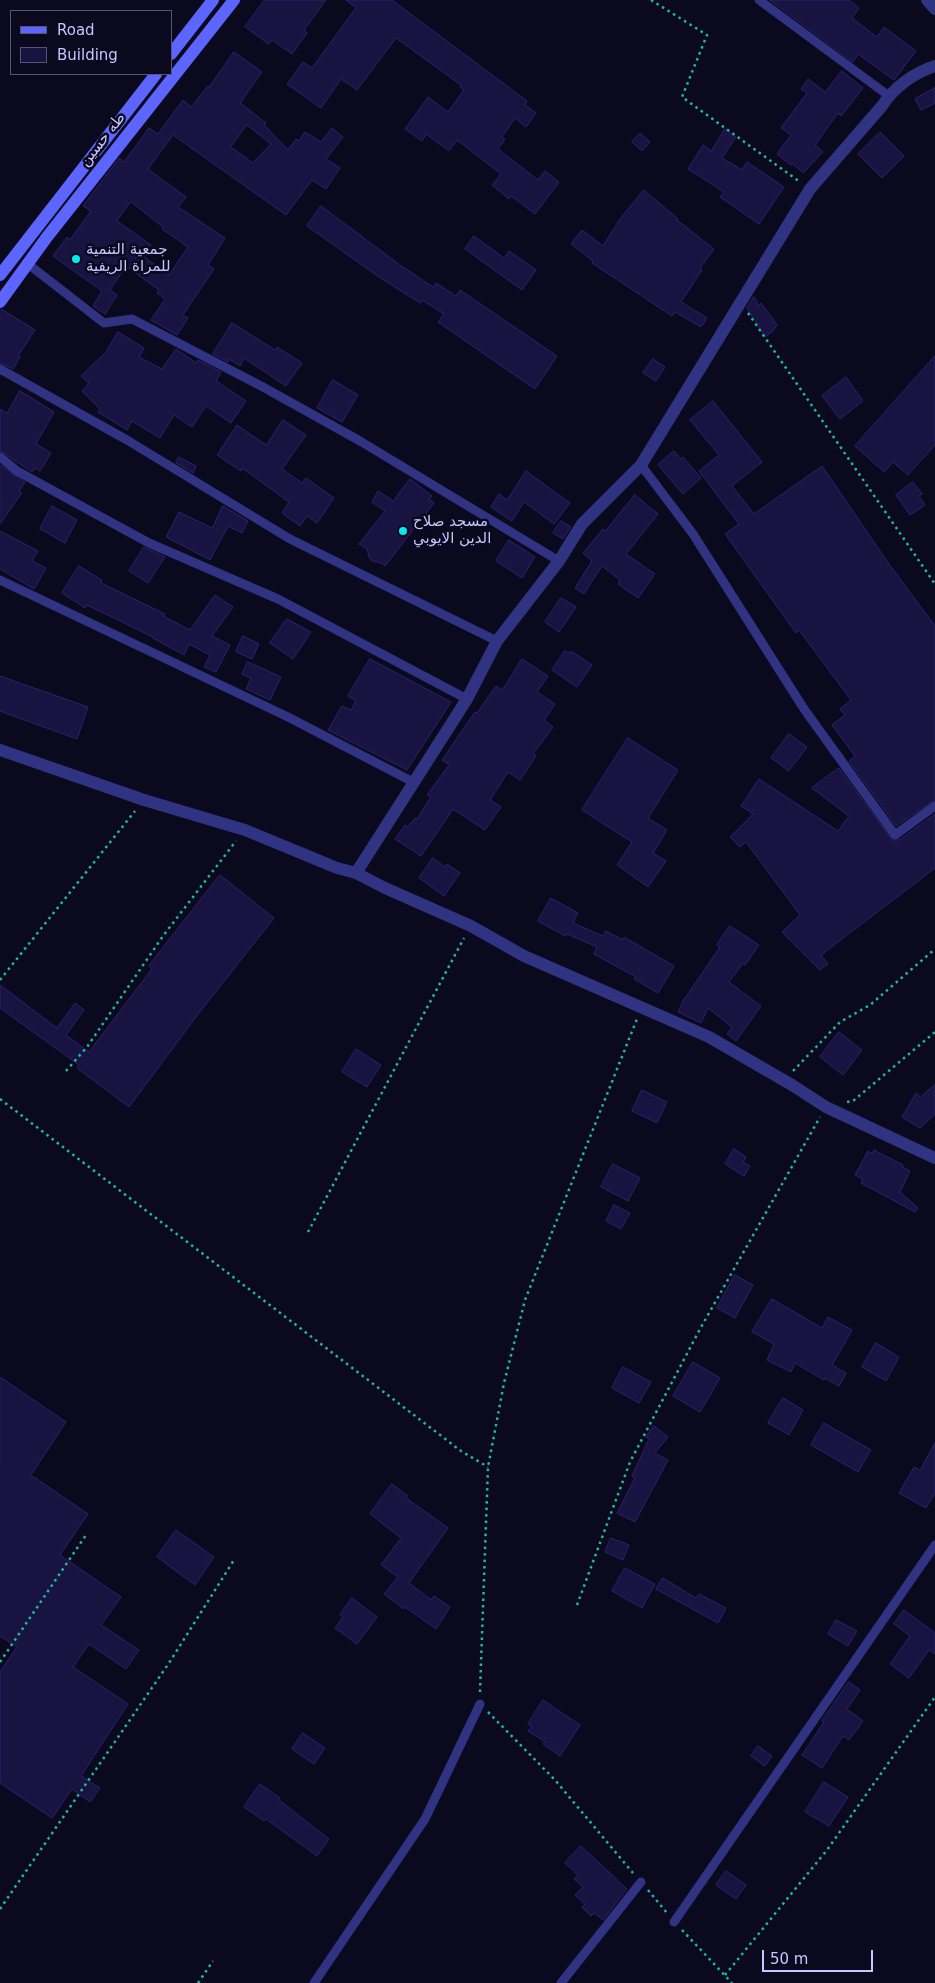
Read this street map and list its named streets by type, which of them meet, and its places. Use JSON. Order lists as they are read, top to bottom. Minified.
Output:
{"streets":{"main road":["طه حسين"]},"places":["جمعية التنمية للمراة الريفية","مسجد صلاح الدين الايوبي"],"legend":["Road","Building"],"scale_bar":"50 m"}
